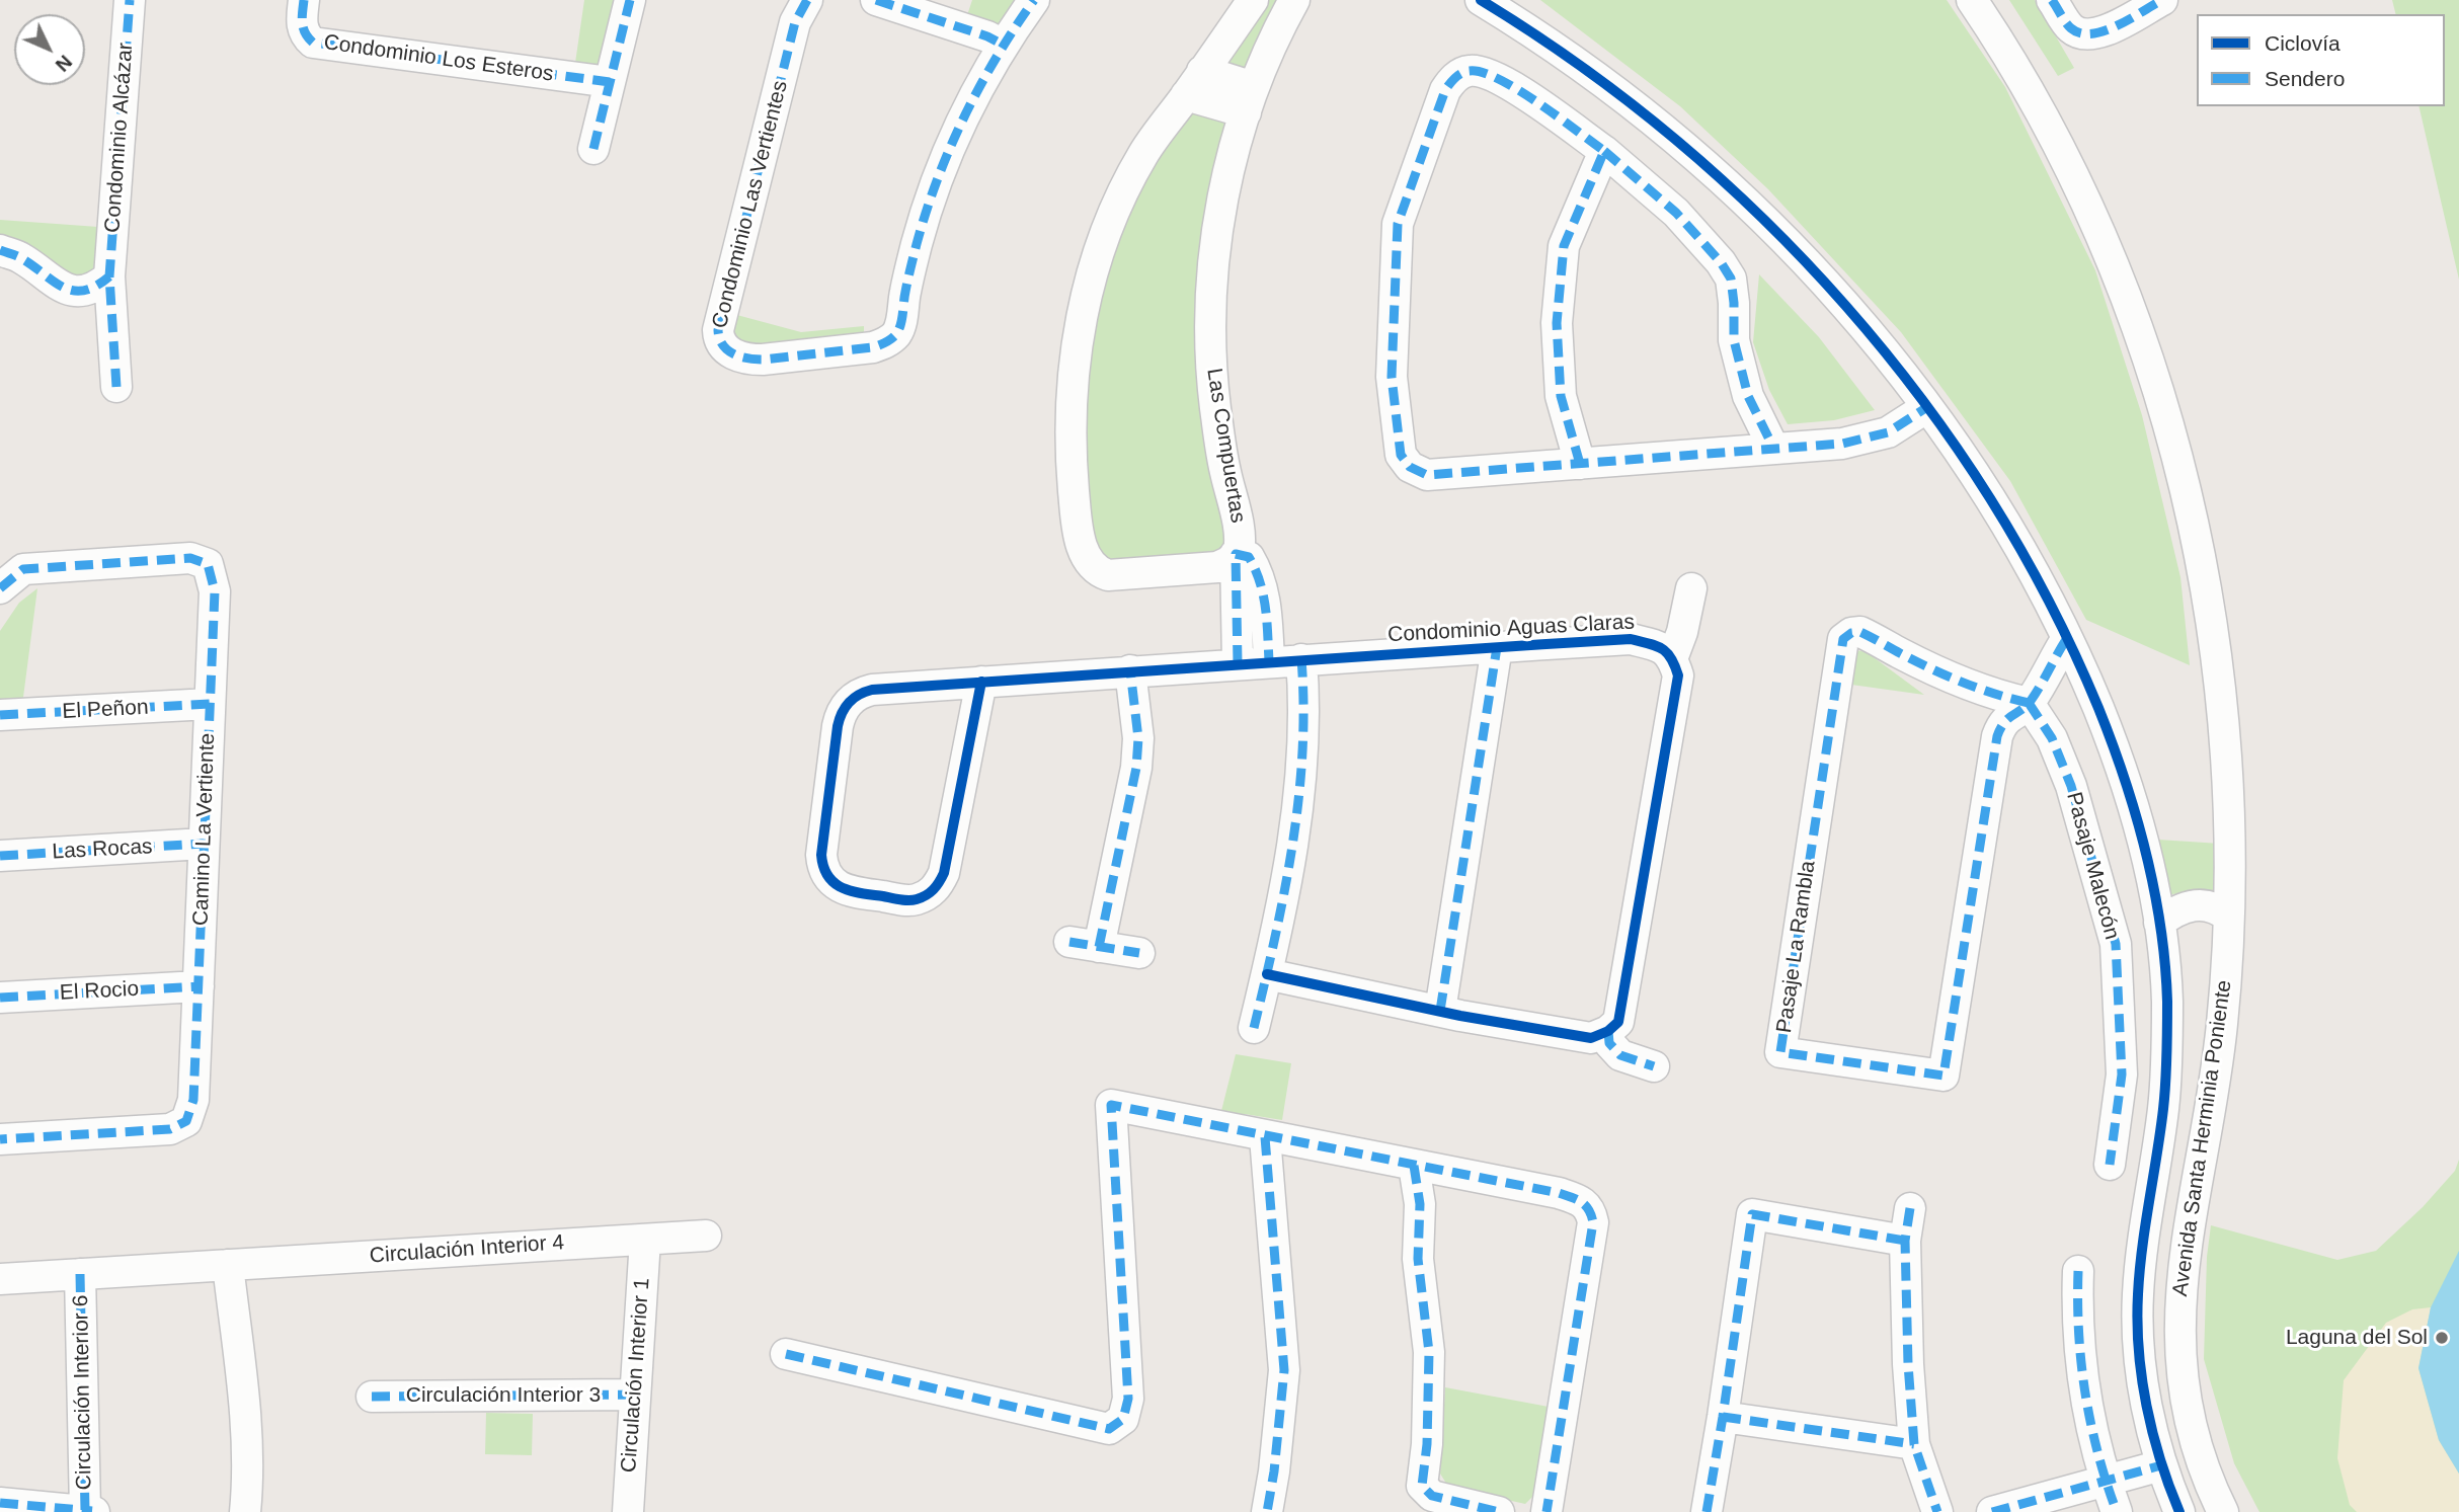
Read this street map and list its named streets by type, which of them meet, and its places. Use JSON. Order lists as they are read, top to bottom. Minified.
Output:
{"streets":{"street":["Condominio Los Esteros","Condominio Alcázar","Condominio Las Vertientes","Las Compuertas","Condominio Aguas Claras","El Peñon","Camino La Vertiente","Las Rocas","Pasaje Malecón","Pasaje La Rambla","El Rocio","Avenida Santa Herminia Poniente","Circulación Interior 4","Circulación Interior 1","Circulación Interior 6","Circulación Interior 3"]},"crossings":[["El Peñon","Camino La Vertiente"],["Camino La Vertiente","Las Rocas"],["Camino La Vertiente","El Rocio"],["Pasaje Malecón","Pasaje La Rambla"],["Circulación Interior 4","Circulación Interior 1"],["Circulación Interior 4","Circulación Interior 6"],["Circulación Interior 1","Circulación Interior 3"]],"places":["Laguna del Sol"],"legend":["Ciclovía","Sendero"],"north":"bottom right"}
